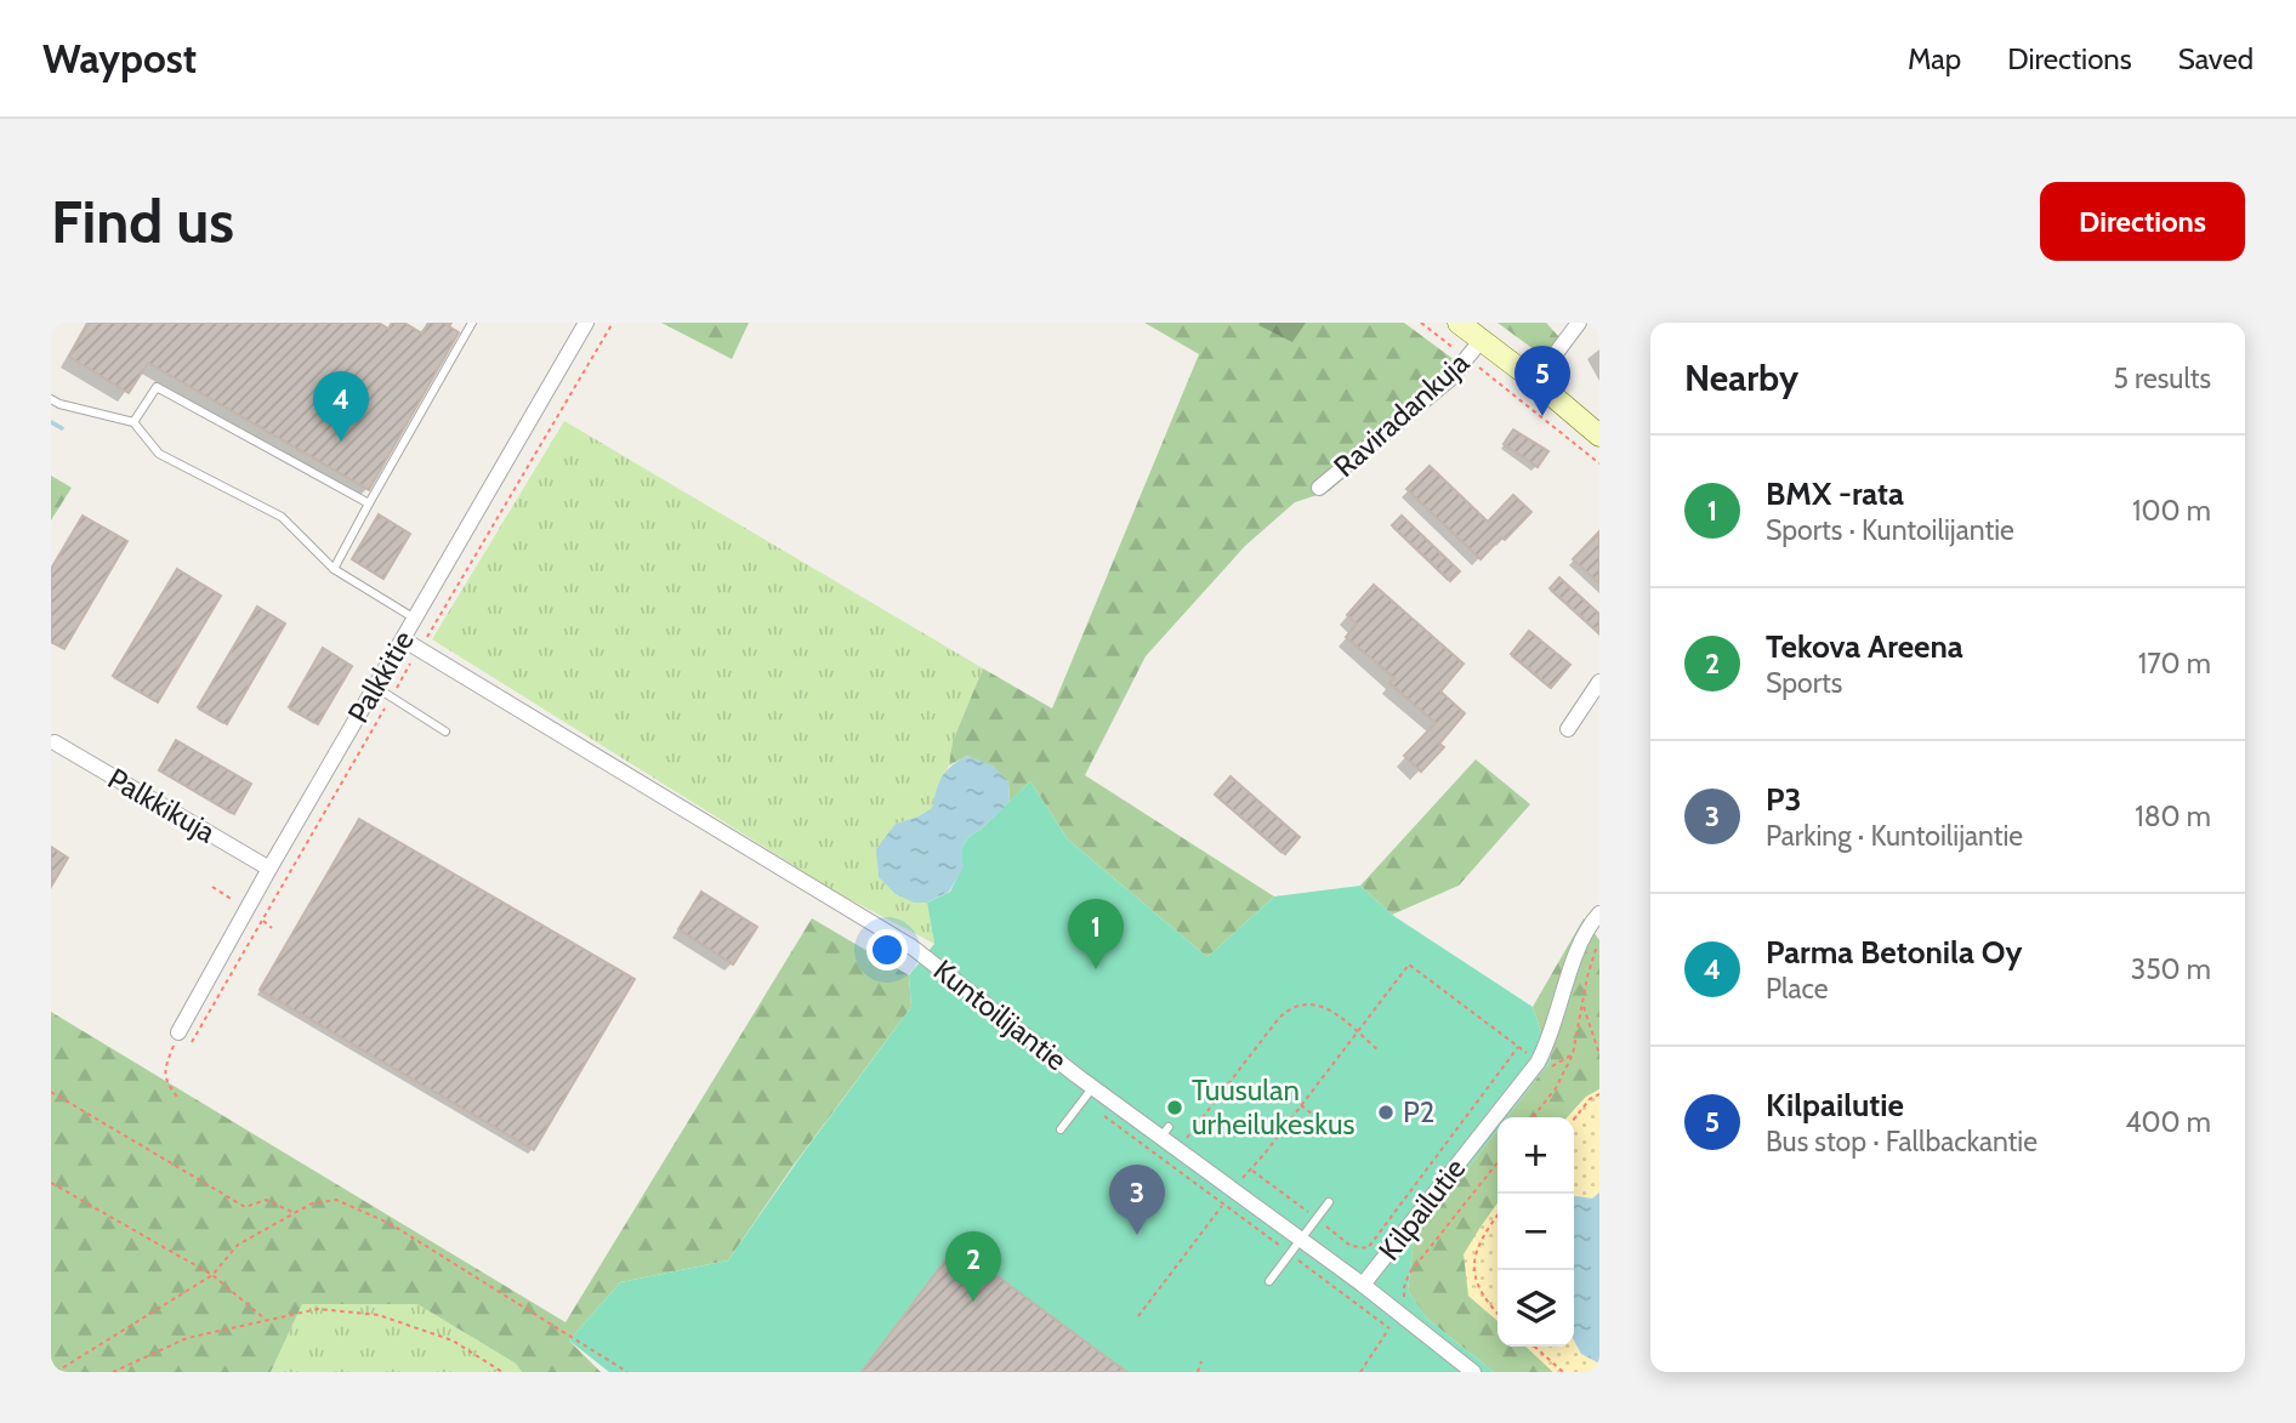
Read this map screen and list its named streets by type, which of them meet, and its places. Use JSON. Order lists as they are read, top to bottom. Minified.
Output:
{"streets":{"street":["Raviradankuja","Palkkitie","Palkkikuja","Kuntoilijantie","Kilpailutie"]},"crossings":[["Palkkitie","Palkkikuja"],["Palkkitie","Kuntoilijantie"],["Kuntoilijantie","Kilpailutie"]],"places":["Tuusulan urheilukeskus","P2"],"page":{"header":"Waypost","nav":["Map","Directions","Saved"],"buttons":"Directions","title":"Find us","heading":["Nearby","5 results"],"pins":["5","4","1","3","2"],"list":[{"mark":"1","name":"BMX -rata","note":"Sports · Kuntoilijantie","value":"100 m"},{"mark":"2","name":"Tekova Areena","note":"Sports","value":"170 m"},{"mark":"3","name":"P3","note":"Parking · Kuntoilijantie","value":"180 m"},{"mark":"4","name":"Parma Betonila Oy","note":"Place","value":"350 m"},{"mark":"5","name":"Kilpailutie","note":"Bus stop · Fallbackantie","value":"400 m"}],"map_buttons":["+","−"]}}
